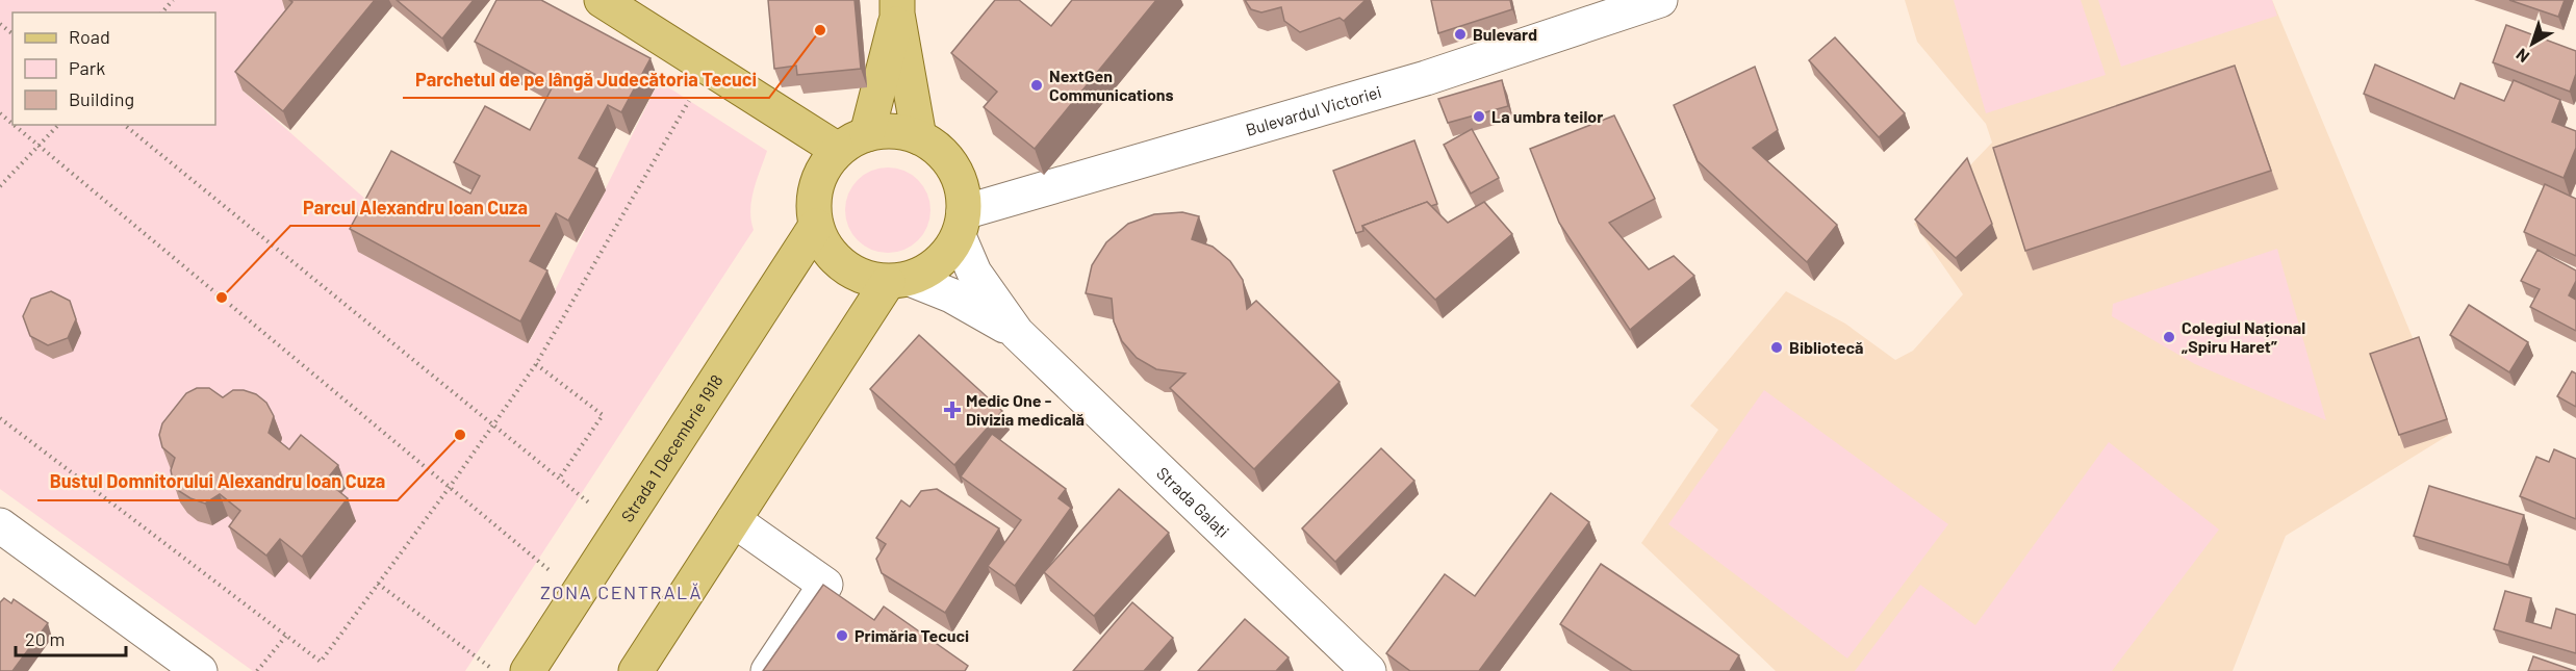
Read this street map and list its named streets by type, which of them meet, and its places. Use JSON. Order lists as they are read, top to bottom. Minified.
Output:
{"streets":{"main road":["Strada 1 Decembrie 1918"],"street":["Bulevardul Victoriei","Strada Galați"]},"crossings":[["Bulevardul Victoriei","Strada 1 Decembrie 1918"],["Bulevardul Victoriei","Strada Galați"],["Strada 1 Decembrie 1918","Strada Galați"]],"districts":["ZONA CENTRALĂ"],"places":{"other":["Parchetul de pe lângă Judecătoria Tecuci","Bulevard","NextGen Communications","La umbra teilor","Parcul Alexandru Ioan Cuza","Colegiul Național „Spiru Haret”","Bibliotecă","Bustul Domnitorului Alexandru Ioan Cuza","Primăria Tecuci"],"health":["Medic One - Divizia medicală"]},"legend":["Road","Park","Building"],"scale_bar":"20 m","north":"bottom left"}
